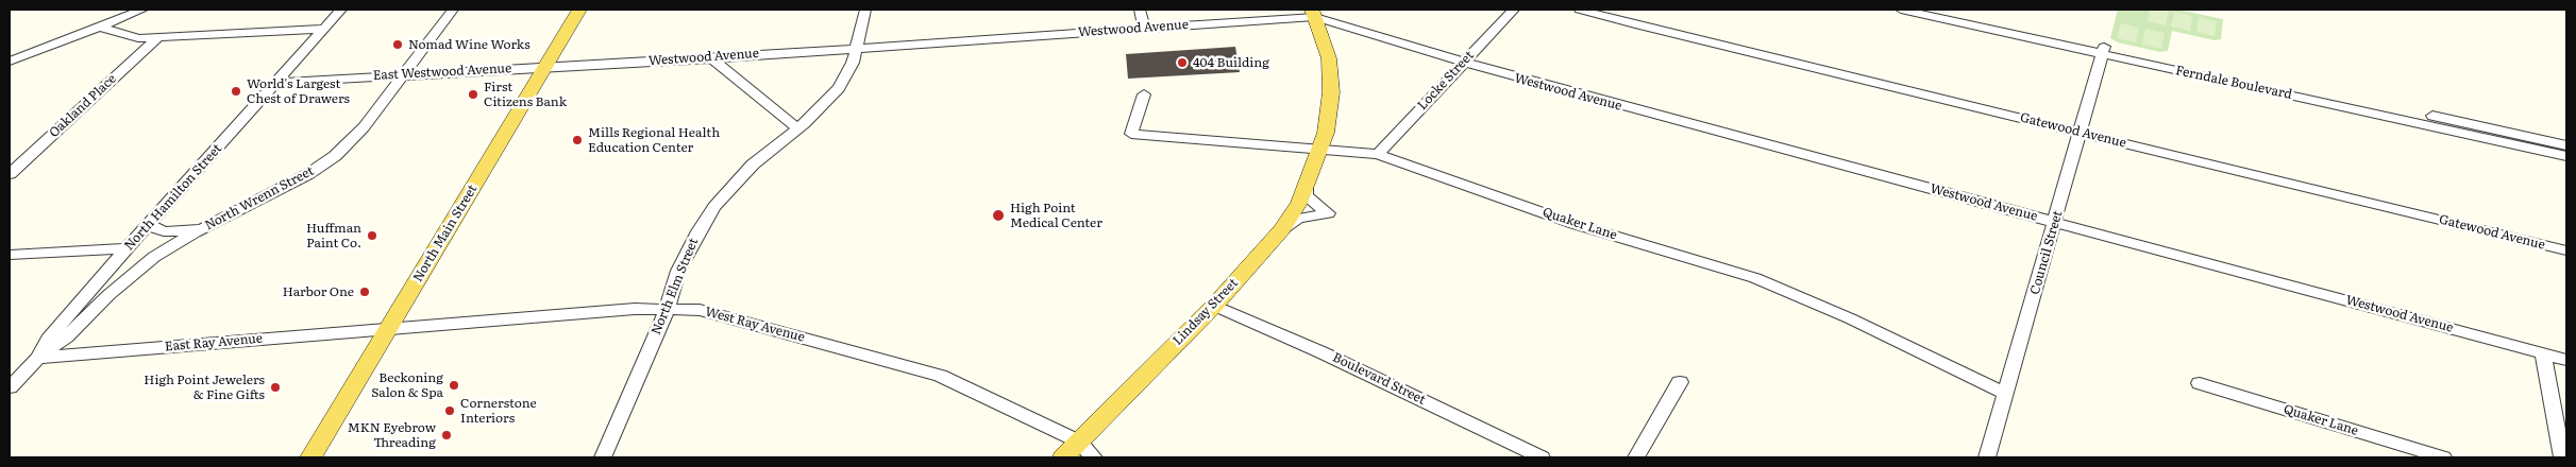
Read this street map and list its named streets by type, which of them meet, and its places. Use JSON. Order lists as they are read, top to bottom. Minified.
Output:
{"streets":{"main road":["North Main Street","Lindsay Street"],"street":["Westwood Avenue","East Westwood Avenue","Locke Street","Ferndale Boulevard","Oakland Place","Gatewood Avenue","North Hamilton Street","North Wrenn Street","Quaker Lane","Council Street","North Elm Street","West Ray Avenue","East Ray Avenue","Boulevard Street"]},"crossings":[["Westwood Avenue","East Westwood Avenue"],["Westwood Avenue","Locke Street"],["Westwood Avenue","North Main Street"],["Westwood Avenue","Council Street"],["Westwood Avenue","North Elm Street"],["Westwood Avenue","Lindsay Street"],["East Westwood Avenue","North Hamilton Street"],["East Westwood Avenue","North Wrenn Street"],["East Westwood Avenue","North Main Street"],["Locke Street","Quaker Lane"],["Ferndale Boulevard","Council Street"],["Gatewood Avenue","Council Street"],["North Hamilton Street","North Wrenn Street"],["North Hamilton Street","East Ray Avenue"],["North Wrenn Street","East Ray Avenue"],["Quaker Lane","Council Street"],["Quaker Lane","Lindsay Street"],["North Main Street","West Ray Avenue"],["North Main Street","East Ray Avenue"],["North Elm Street","West Ray Avenue"],["Lindsay Street","West Ray Avenue"],["Lindsay Street","Boulevard Street"],["West Ray Avenue","East Ray Avenue"]],"places":["Nomad Wine Works","404 Building","World's Largest Chest of Drawers","First Citizens Bank","Mills Regional Health Education Center","High Point Medical Center","Huffman Paint Co.","Harbor One","Beckoning Salon & Spa","High Point Jewelers & Fine Gifts","Cornerstone Interiors","MKN Eyebrow Threading"]}
